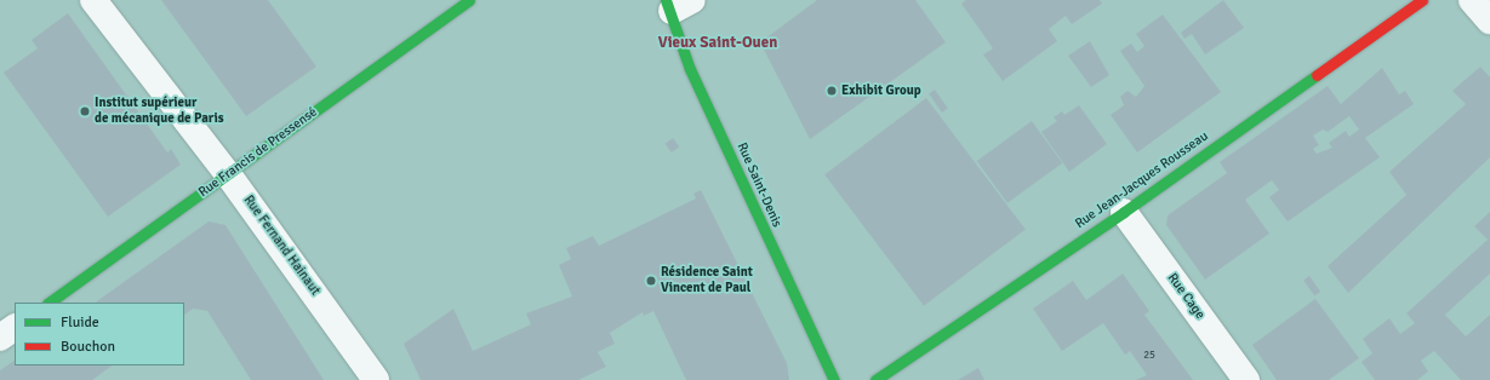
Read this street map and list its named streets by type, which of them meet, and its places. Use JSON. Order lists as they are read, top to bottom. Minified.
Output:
{"streets":{"street":["Rue Francis de Pressensé","Rue Jean-Jacques Rousseau","Rue Saint-Denis","Rue Fernand Hainaut","Rue Cage"]},"crossings":[["Rue Francis de Pressensé","Rue Fernand Hainaut"],["Rue Jean-Jacques Rousseau","Rue Cage"]],"districts":["Vieux Saint-Ouen"],"places":["Exhibit Group","Institut supérieur de mécanique de Paris","Résidence Saint Vincent de Paul"],"house_numbers":["25"],"legend":["Fluide","Bouchon"]}
